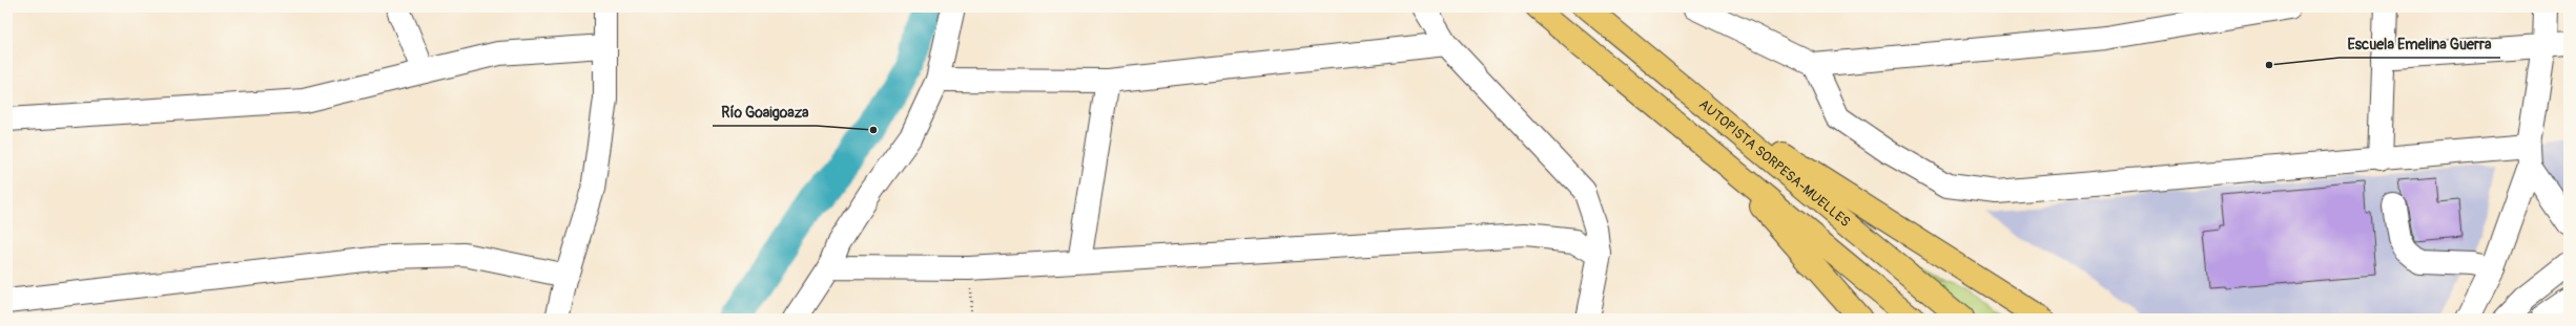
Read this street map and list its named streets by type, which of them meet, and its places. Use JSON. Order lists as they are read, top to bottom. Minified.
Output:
{"streets":{"main road":["AUTOPISTA SORPESA-MUELLES"]},"places":["Escuela Emelina Guerra","Río Goaigoaza"]}
